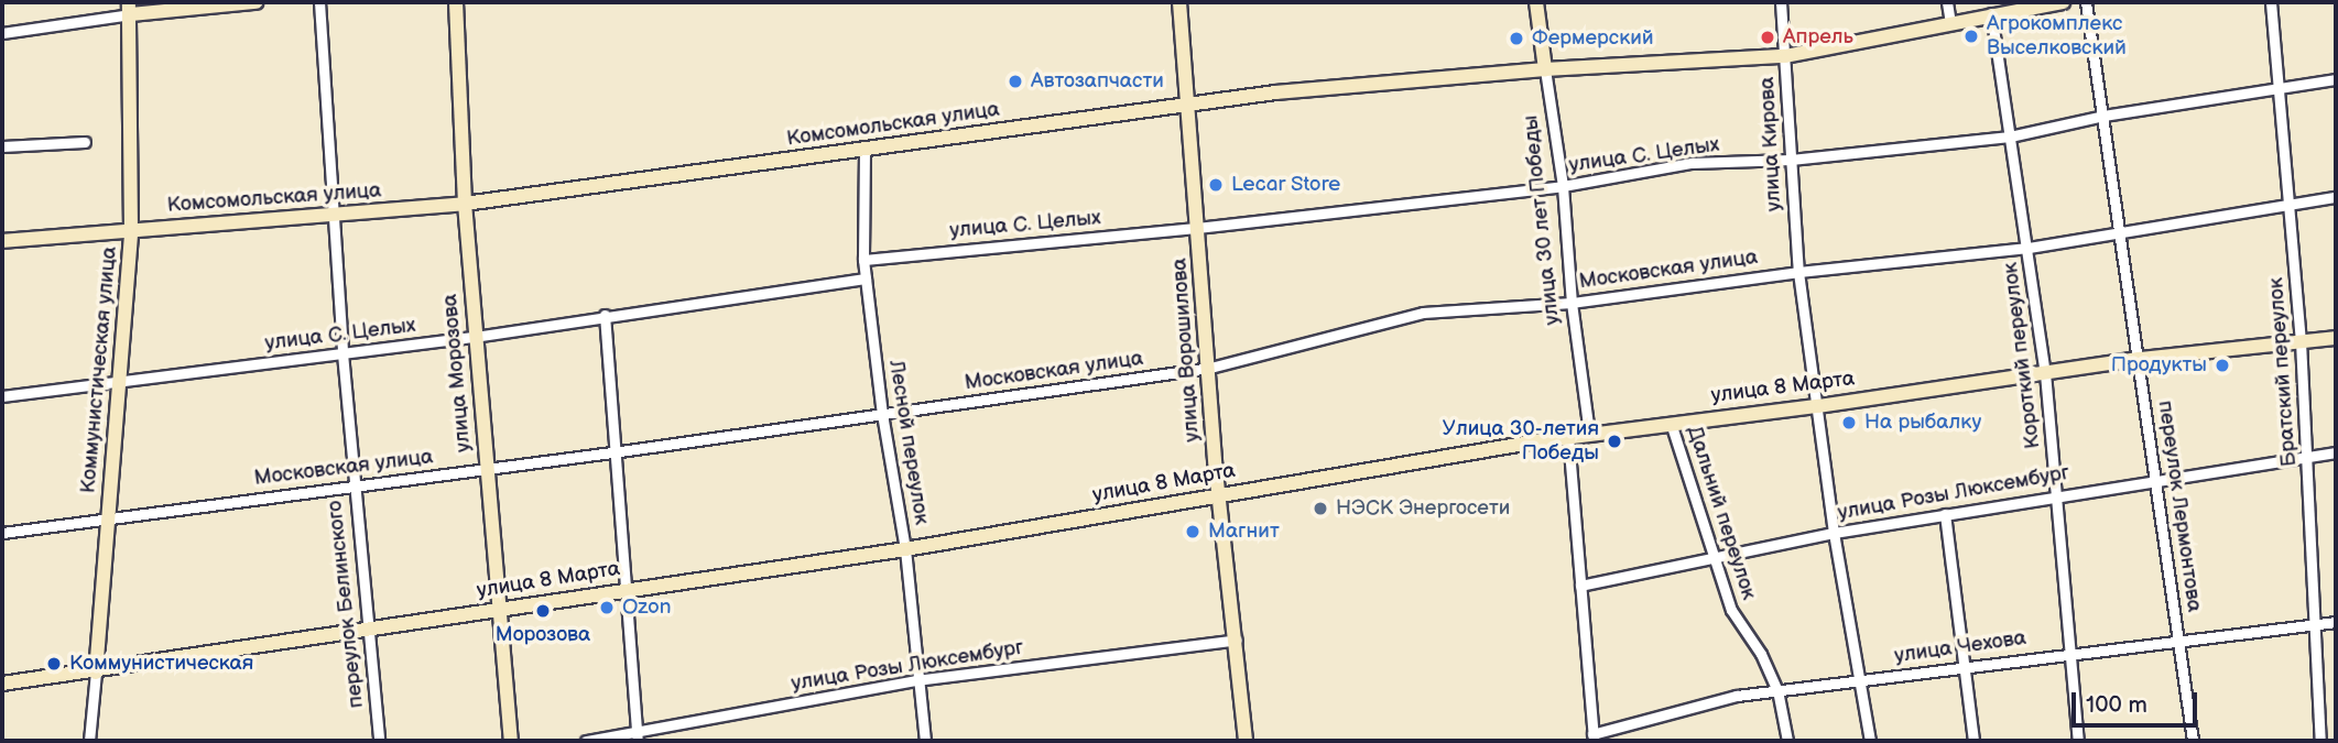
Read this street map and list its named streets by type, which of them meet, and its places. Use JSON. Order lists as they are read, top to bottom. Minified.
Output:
{"streets":{"main road":["Комсомольская улица","улица 30 лет Победы","улица Ворошилова","Коммунистическая улица","улица Морозова","улица 8 Марта"],"street":["улица Кирова","улица С. Целых","Московская улица","Короткий переулок","Братский переулок","Лесной переулок","улица Розы Люксембург","переулок Лермонтова","Дальний переулок","переулок Белинского","улица Чехова"]},"crossings":[["Комсомольская улица","улица Кирова"],["Комсомольская улица","улица 30 лет Победы"],["Комсомольская улица","улица Ворошилова"],["Комсомольская улица","Короткий переулок"],["Комсомольская улица","Коммунистическая улица"],["Комсомольская улица","улица Морозова"],["Комсомольская улица","Лесной переулок"],["Комсомольская улица","переулок Белинского"],["улица Кирова","улица С. Целых"],["улица Кирова","Московская улица"],["улица Кирова","улица 8 Марта"],["улица Кирова","улица Розы Люксембург"],["улица Кирова","улица Чехова"],["улица С. Целых","улица 30 лет Победы"],["улица С. Целых","улица Ворошилова"],["улица С. Целых","Короткий переулок"],["улица С. Целых","Коммунистическая улица"],["улица С. Целых","Братский переулок"],["улица С. Целых","улица Морозова"],["улица С. Целых","Лесной переулок"],["улица С. Целых","переулок Лермонтова"],["улица С. Целых","переулок Белинского"],["улица 30 лет Победы","Московская улица"],["улица 30 лет Победы","улица 8 Марта"],["Московская улица","улица Ворошилова"],["Московская улица","Короткий переулок"],["Московская улица","Коммунистическая улица"],["Московская улица","Братский переулок"],["Московская улица","улица Морозова"],["Московская улица","Лесной переулок"],["Московская улица","переулок Лермонтова"],["Московская улица","переулок Белинского"],["улица Ворошилова","улица 8 Марта"],["улица Ворошилова","улица Розы Люксембург"],["Короткий переулок","улица 8 Марта"],["Короткий переулок","улица Розы Люксембург"],["Короткий переулок","улица Чехова"],["Коммунистическая улица","улица 8 Марта"],["Братский переулок","улица 8 Марта"],["Братский переулок","улица Розы Люксембург"],["Братский переулок","улица Чехова"],["улица Морозова","улица 8 Марта"],["улица 8 Марта","Лесной переулок"],["улица 8 Марта","переулок Лермонтова"],["улица 8 Марта","Дальний переулок"],["улица 8 Марта","переулок Белинского"],["Лесной переулок","улица Розы Люксембург"],["улица Розы Люксембург","переулок Лермонтова"],["улица Розы Люксембург","Дальний переулок"],["переулок Лермонтова","улица Чехова"],["Дальний переулок","улица Чехова"]],"places":["Агрокомплекс Выселковский","Апрель","Фермерский","Автозапчасти","Lecar Store","Продукты","На рыбалку","Улица 30-летия Победы","НЭСК Энергосети","Магнит","Ozon","Морозова","Коммунистическая"],"scale_bar":"100 m"}
